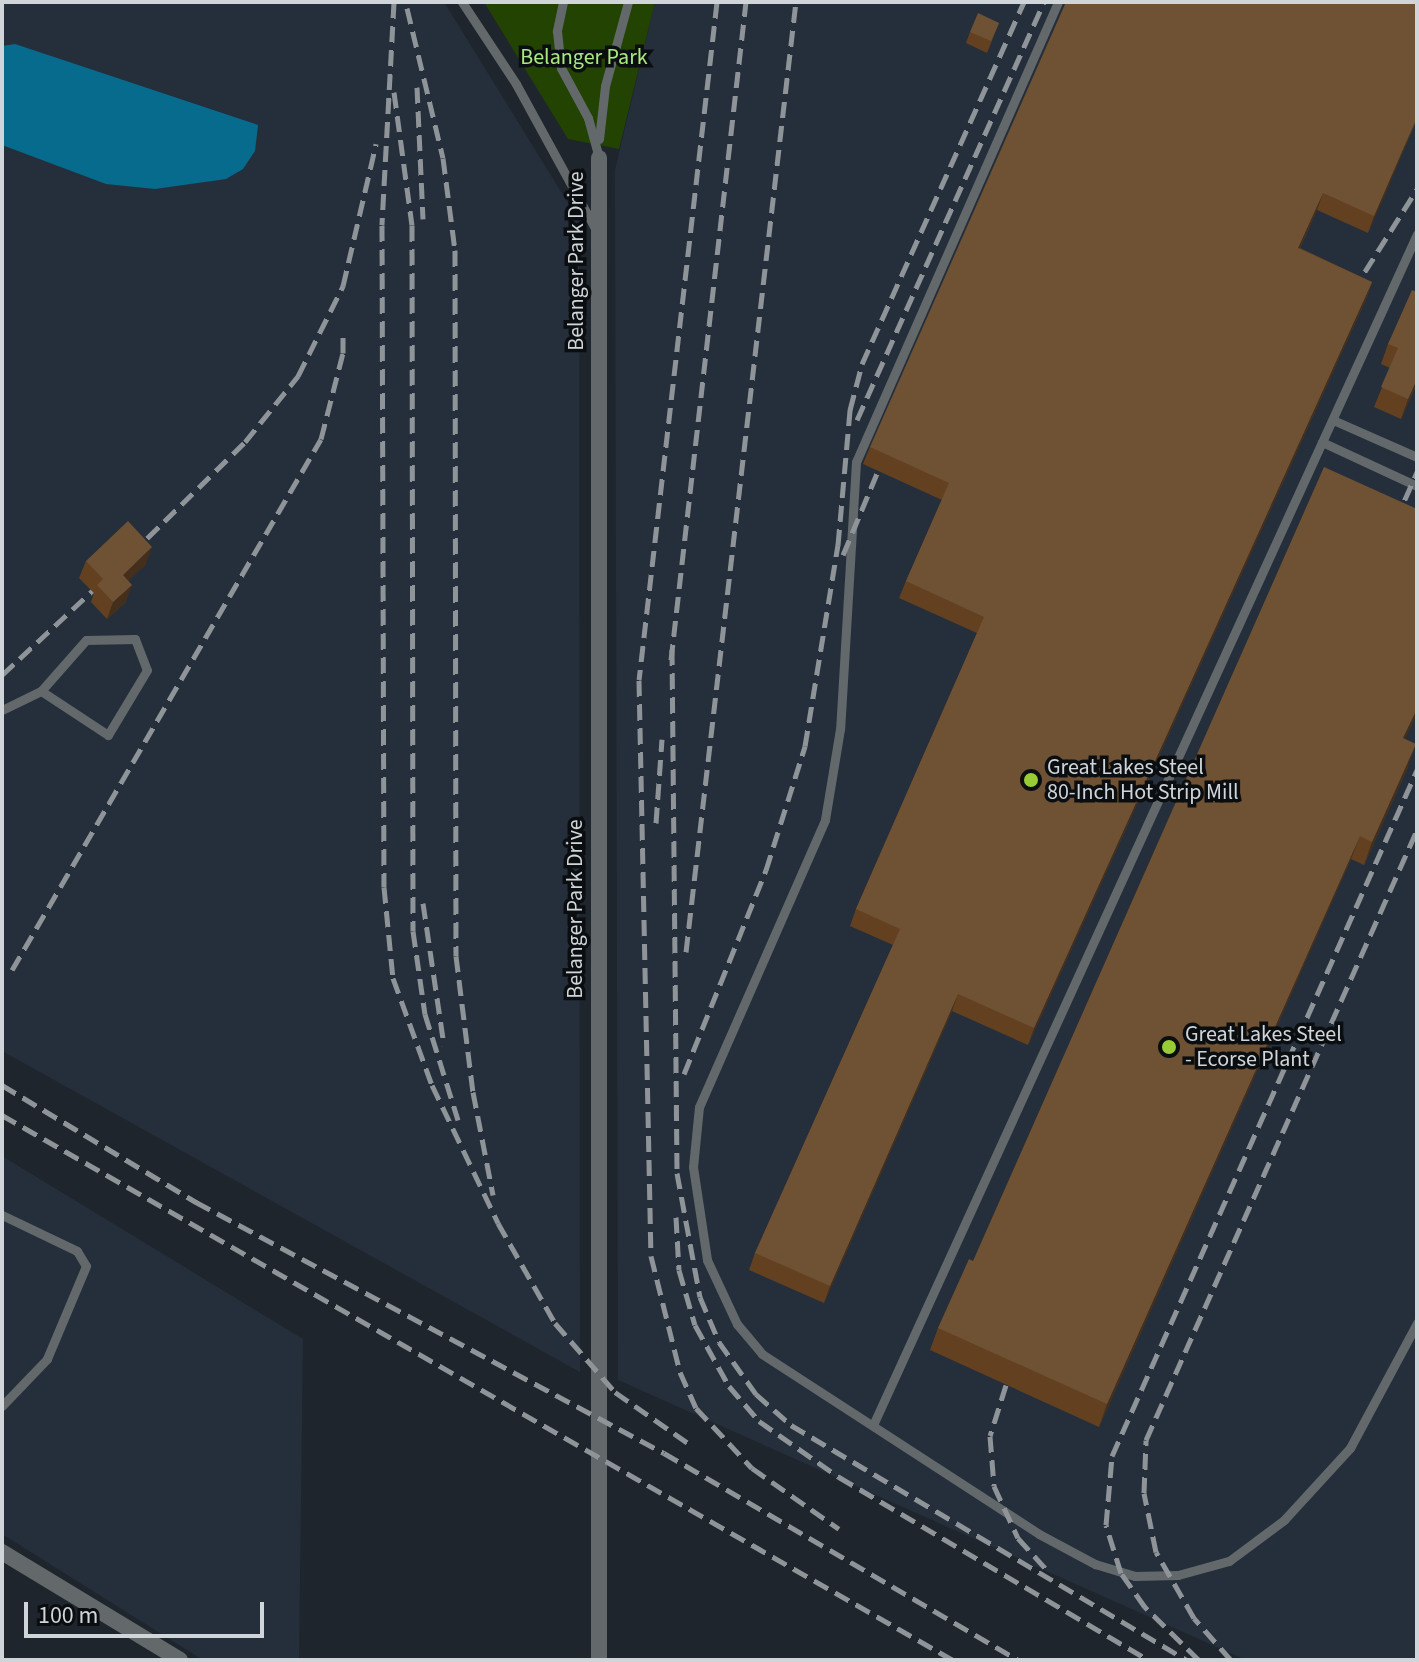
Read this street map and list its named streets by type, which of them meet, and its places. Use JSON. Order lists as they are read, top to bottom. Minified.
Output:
{"streets":{"street":["Belanger Park Drive"]},"parks":["Belanger Park"],"places":["Great Lakes Steel 80-Inch Hot Strip Mill","Great Lakes Steel - Ecorse Plant"],"scale_bar":"100 m"}
